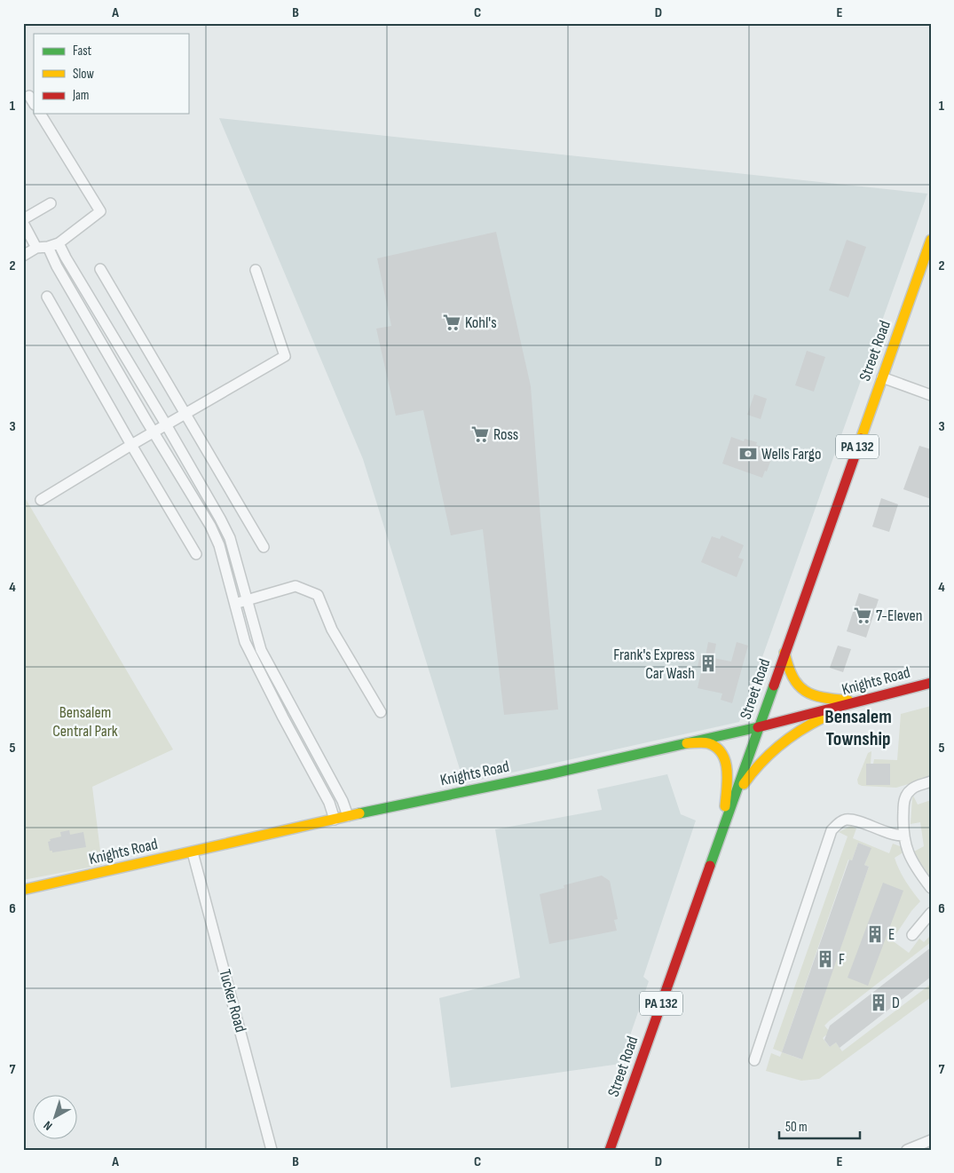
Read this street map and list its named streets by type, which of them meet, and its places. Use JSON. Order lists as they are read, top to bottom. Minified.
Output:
{"streets":{"main road":["Street Road","PA 132","Knights Road"],"street":["Tucker Road"]},"crossings":[["Street Road","Knights Road"],["Knights Road","Tucker Road"]],"districts":["Bensalem Township"],"parks":["Bensalem Central Park"],"places":{"supermarket":["Kohl's","Ross","7-Eleven"],"bank":["Wells Fargo"],"building":["Frank's Express Car Wash","E","F","D"]},"legend":["Fast","Slow","Jam"],"scale_bar":"50 m","north":"bottom left","grid":{"columns":["A","B","C","D","E"],"rows":["1","2","3","4","5","6","7"]}}
